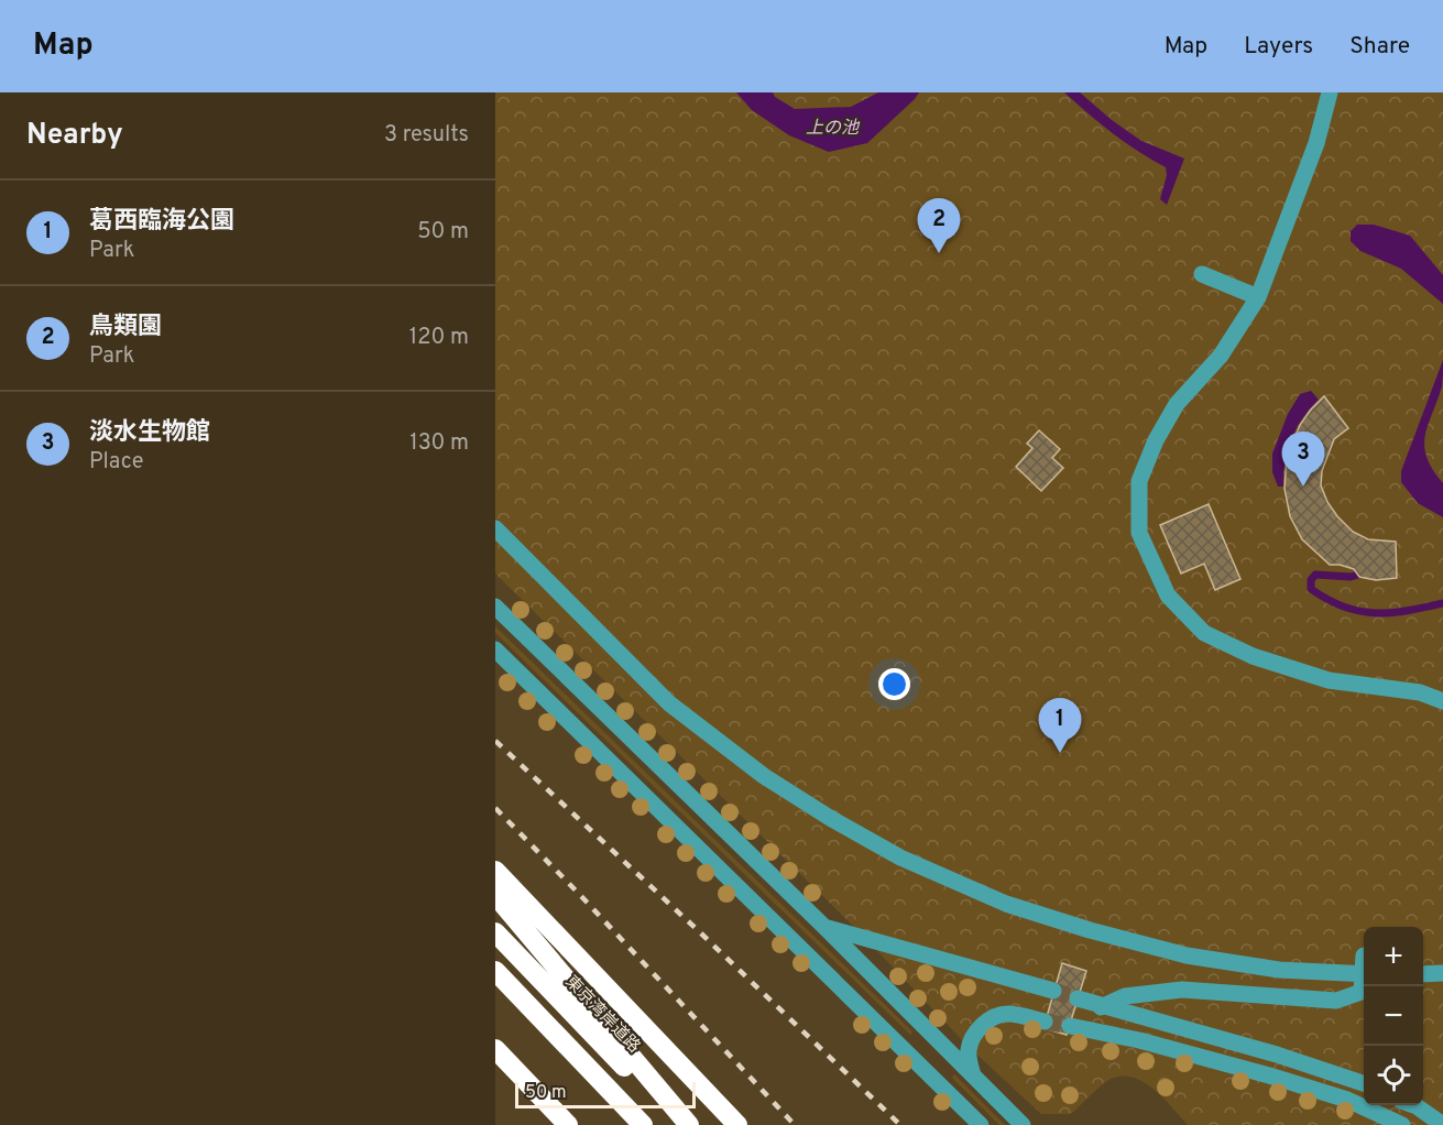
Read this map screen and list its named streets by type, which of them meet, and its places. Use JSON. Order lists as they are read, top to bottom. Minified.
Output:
{"streets":{"highway":["東京湾岸道路"]},"water":["上の池"],"scale_bar":"50 m","page":{"header":"Map","nav":["Map","Layers","Share"],"heading":["Nearby","3 results"],"list":[{"mark":"1","name":"葛西臨海公園","note":"Park","value":"50 m"},{"mark":"2","name":"鳥類園","note":"Park","value":"120 m"},{"mark":"3","name":"淡水生物館","note":"Place","value":"130 m"}],"pins":["2","3","1"],"map_buttons":["+","−"],"scale":"50 m"}}
